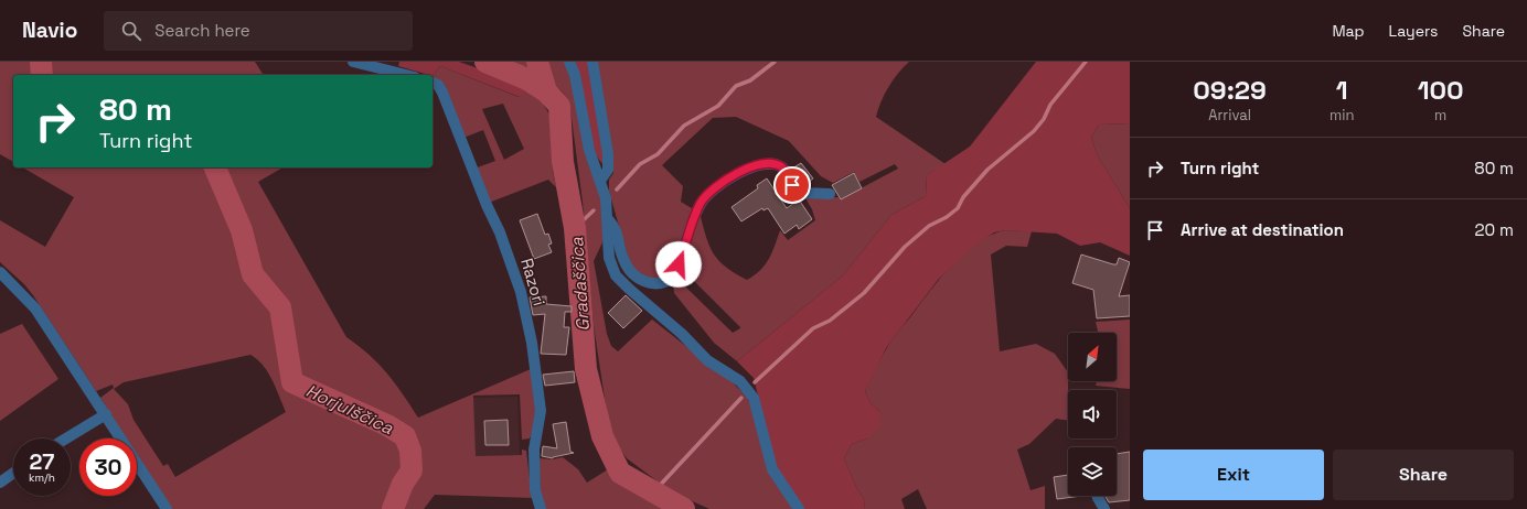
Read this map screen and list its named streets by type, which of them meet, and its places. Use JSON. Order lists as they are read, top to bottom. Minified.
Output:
{"streets":{"street":["Razori"]},"water":["Gradaščica","Horjulščica"],"north":"top right","page":{"header":"Navio","search":"Search here","nav":["Map","Layers","Share"],"eta":["09:29","Arrival","1","min","100","m"],"turn":["80 m","Turn right"],"list":[{"name":"Turn right","value":"80 m"},{"name":"Arrive at destination","value":"20 m"}],"speed":"27 km/h","limit":"30","buttons":["Exit","Share"]}}
